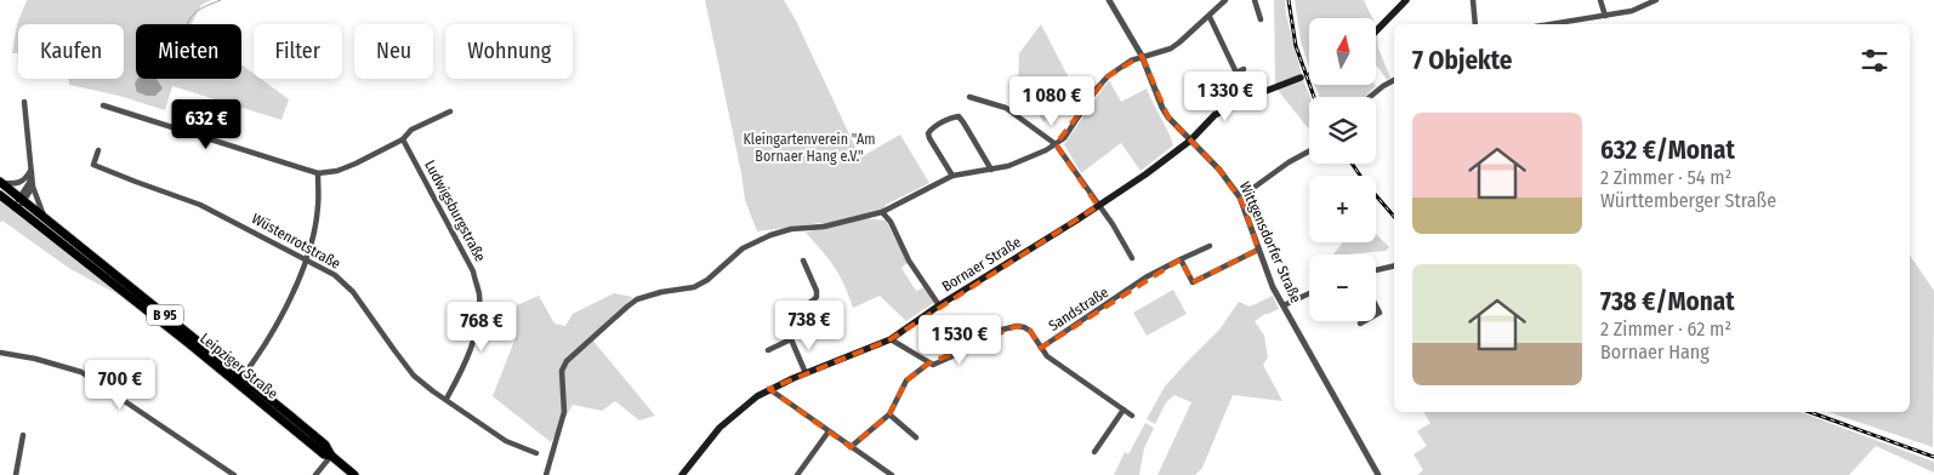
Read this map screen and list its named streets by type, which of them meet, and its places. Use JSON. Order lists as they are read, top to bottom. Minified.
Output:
{"streets":{"main road":["Bornaer Straße","B 95","Leipziger Straße"],"street":["Ludwigsburgstraße","Wüstenrotstraße","Wittgensdorfer Straße","Sandstraße"]},"crossings":[["Ludwigsburgstraße","Wüstenrotstraße"],["Wittgensdorfer Straße","Bornaer Straße"]],"parks":["Kleingartenverein \"Am Bornaer Hang e.V.\""],"north":"top","page":{"map_buttons":["+","−"],"chip":["Kaufen","Mieten","Filter","Neu","Wohnung"],"heading":"7 Objekte","price":["1 330 €","1 080 €","632 €","738 €","768 €","1 530 €","700 €"],"list":[{"name":"632 €/Monat","note":"2 Zimmer · 54 m² · Württemberger Straße"},{"name":"738 €/Monat","note":"2 Zimmer · 62 m² · Bornaer Hang"}]}}
